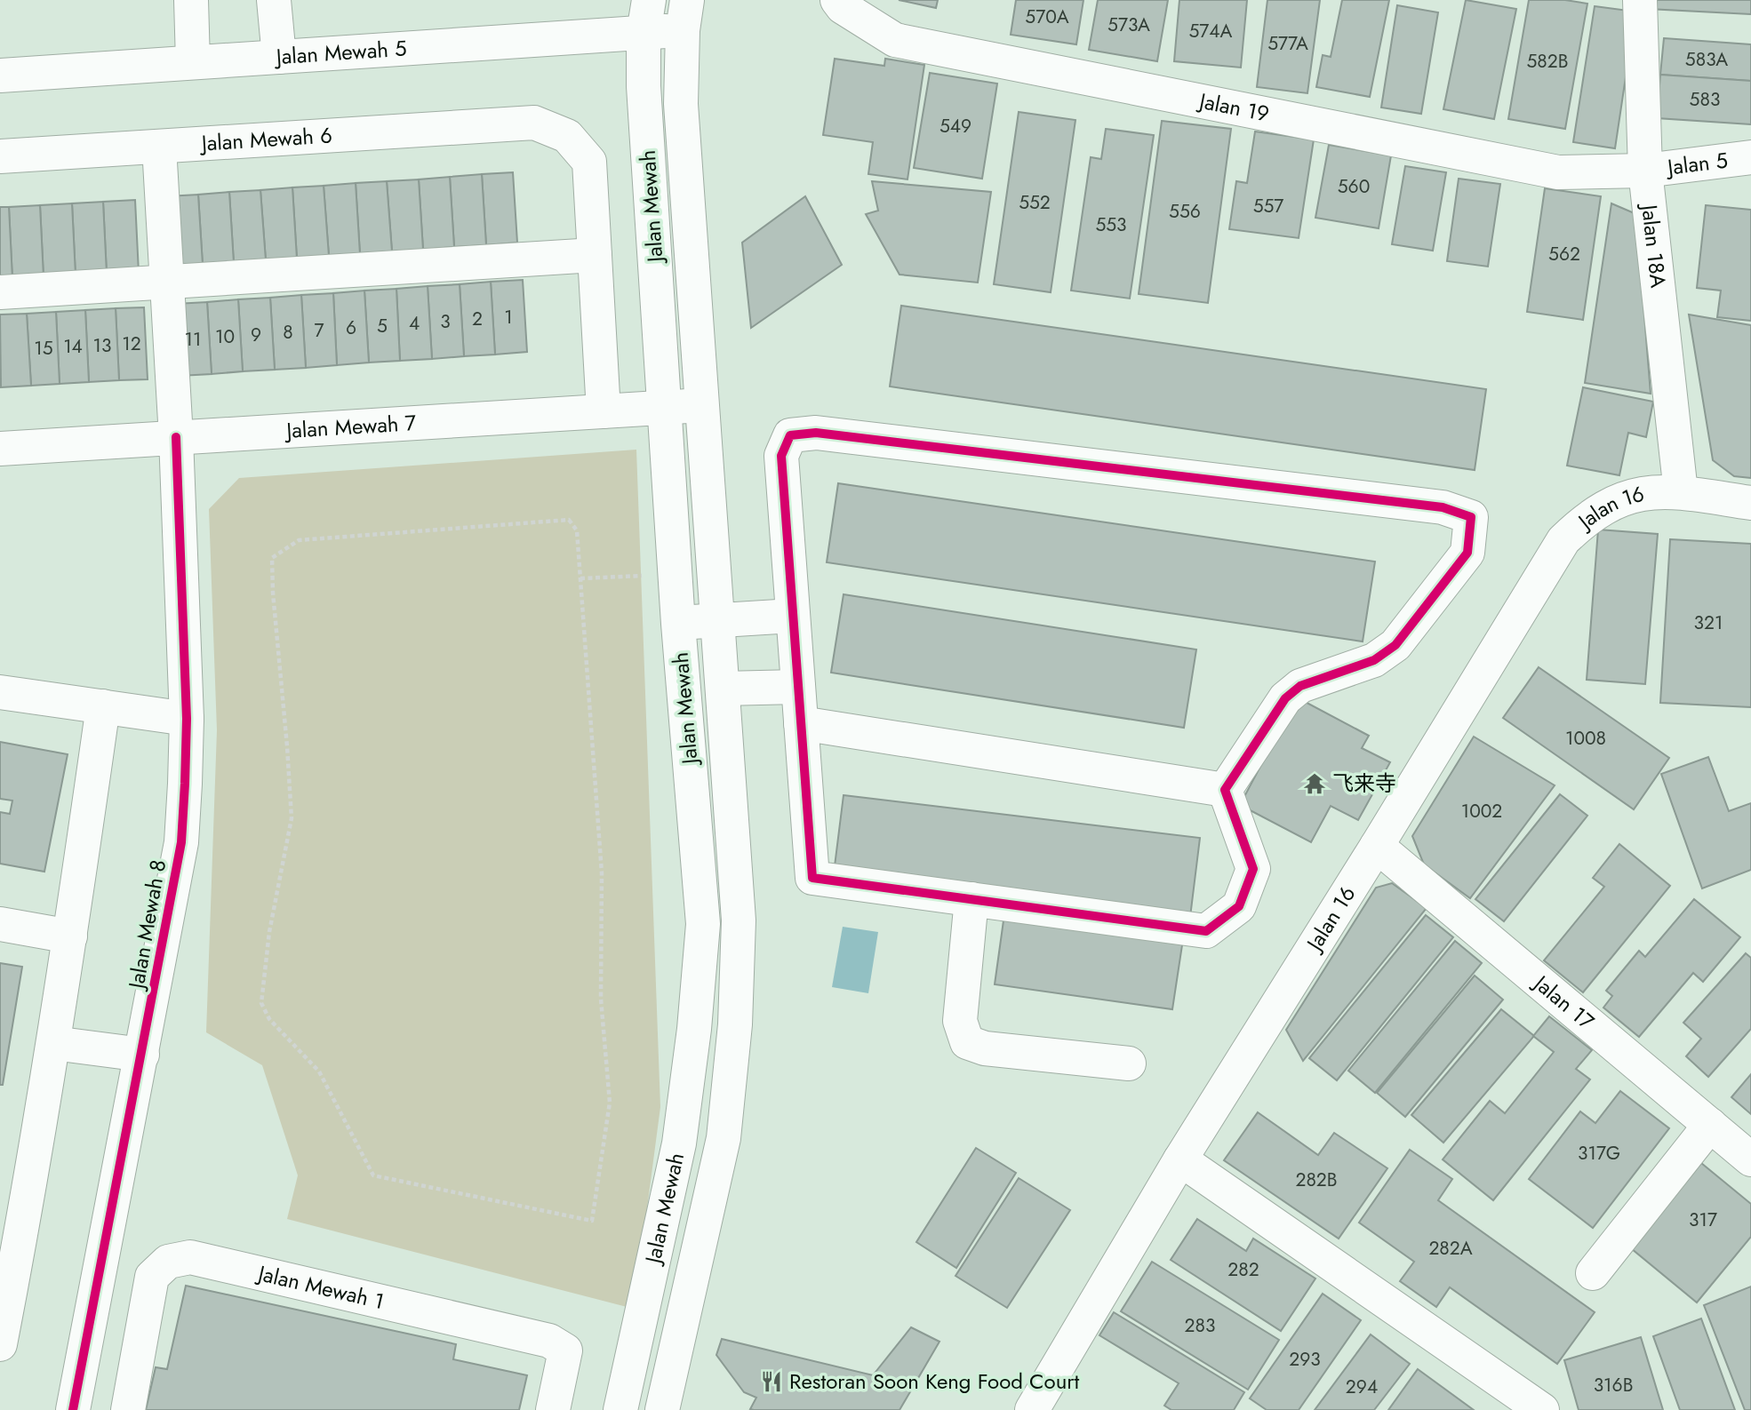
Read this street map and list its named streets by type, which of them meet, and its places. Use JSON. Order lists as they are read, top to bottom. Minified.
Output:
{"streets":{"street":["Jalan Mewah 5","Jalan 19","Jalan Mewah 6","Jalan 5","Jalan Mewah","Jalan 18A","Jalan Mewah 7","Jalan 16","Jalan Mewah 8","Jalan 17","Jalan Mewah 1"]},"crossings":[["Jalan Mewah 5","Jalan Mewah"],["Jalan 19","Jalan 5"],["Jalan 19","Jalan 18A"],["Jalan Mewah 6","Jalan Mewah 8"],["Jalan 5","Jalan 18A"],["Jalan Mewah","Jalan Mewah 7"],["Jalan 18A","Jalan 16"],["Jalan Mewah 7","Jalan Mewah 8"],["Jalan 16","Jalan 17"]],"places":{"temple":["飞来寺"],"restaurant":["Restoran Soon Keng Food Court"]},"house_numbers":["570A","573A","574A","577A","583A","582B","583","549","560","552","557","556","553","562","1","2","3","4","5","6","7","8","9","10","11","12","13","14","15","321","1008","1002","317G","282B","317","282A","282","283","293","316B","294"]}
